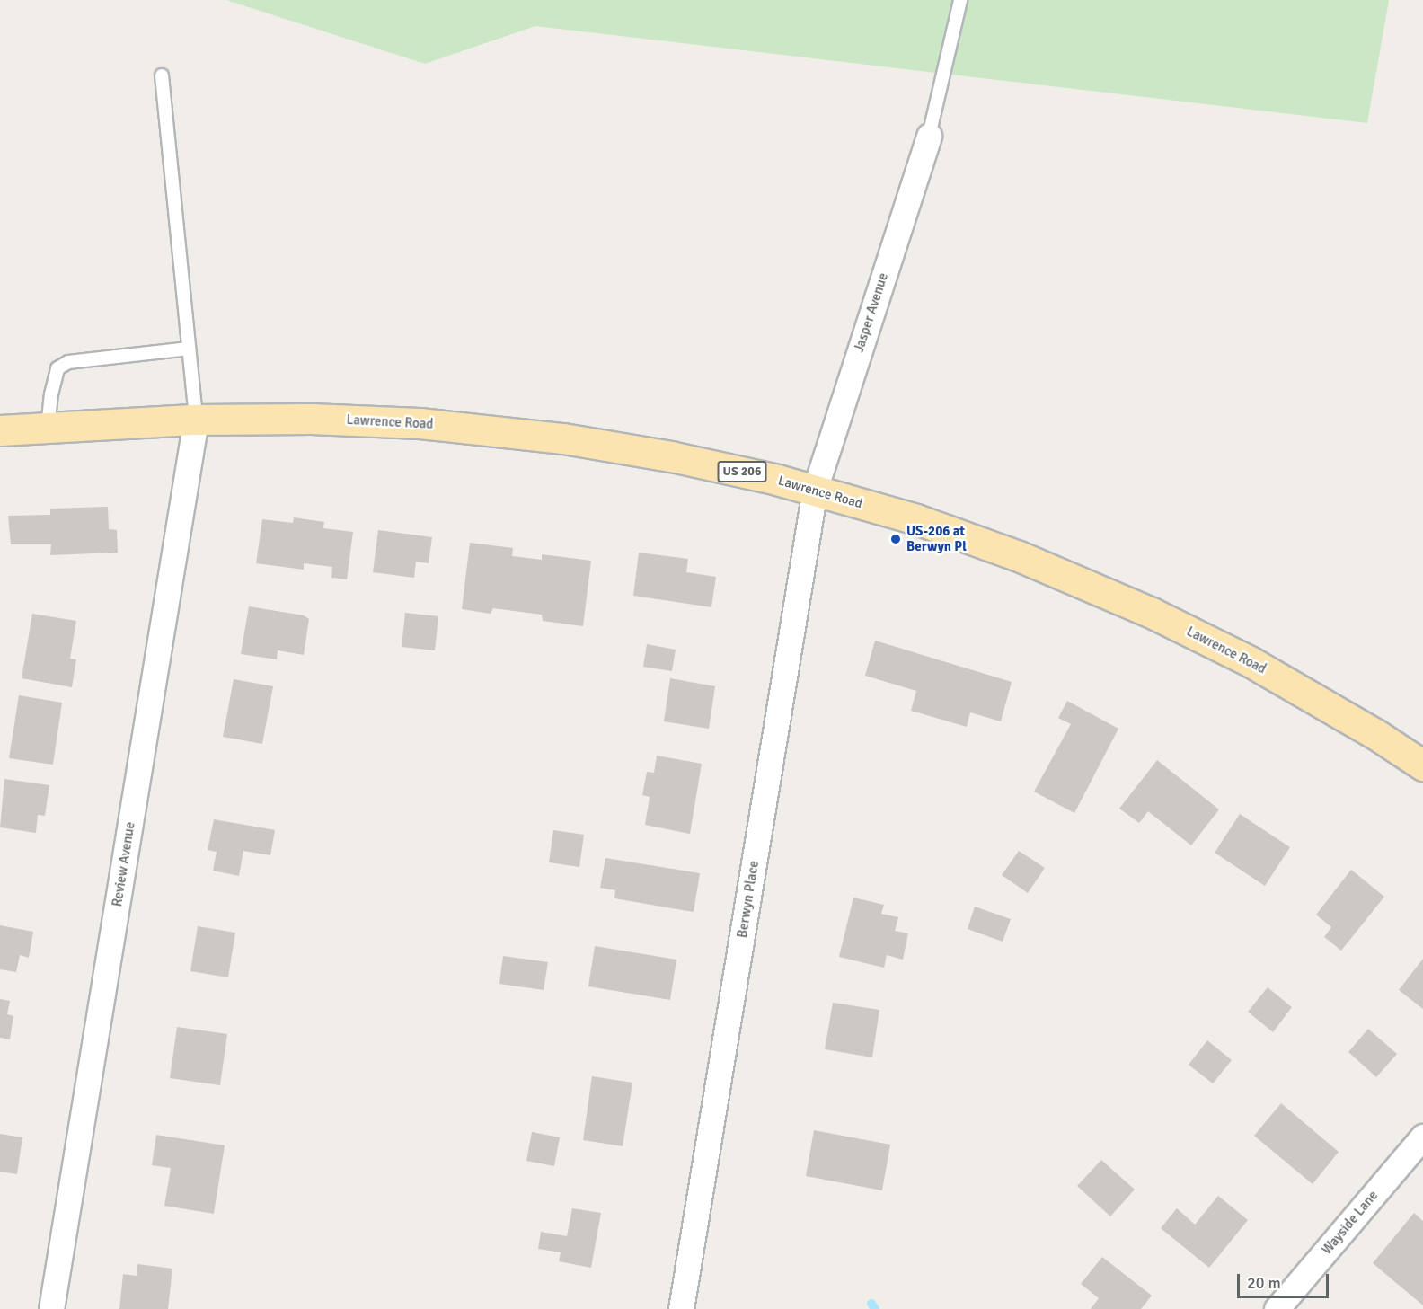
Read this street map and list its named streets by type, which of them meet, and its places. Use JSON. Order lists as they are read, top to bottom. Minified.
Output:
{"streets":{"main road":["Lawrence Road","US 206"],"street":["Jasper Avenue","Review Avenue","Berwyn Place","Wayside Lane"]},"crossings":[["Jasper Avenue","Lawrence Road"],["Jasper Avenue","Berwyn Place"],["Lawrence Road","Review Avenue"],["Lawrence Road","Berwyn Place"]],"places":["US-206 at Berwyn Pl"],"scale_bar":"20 m"}
